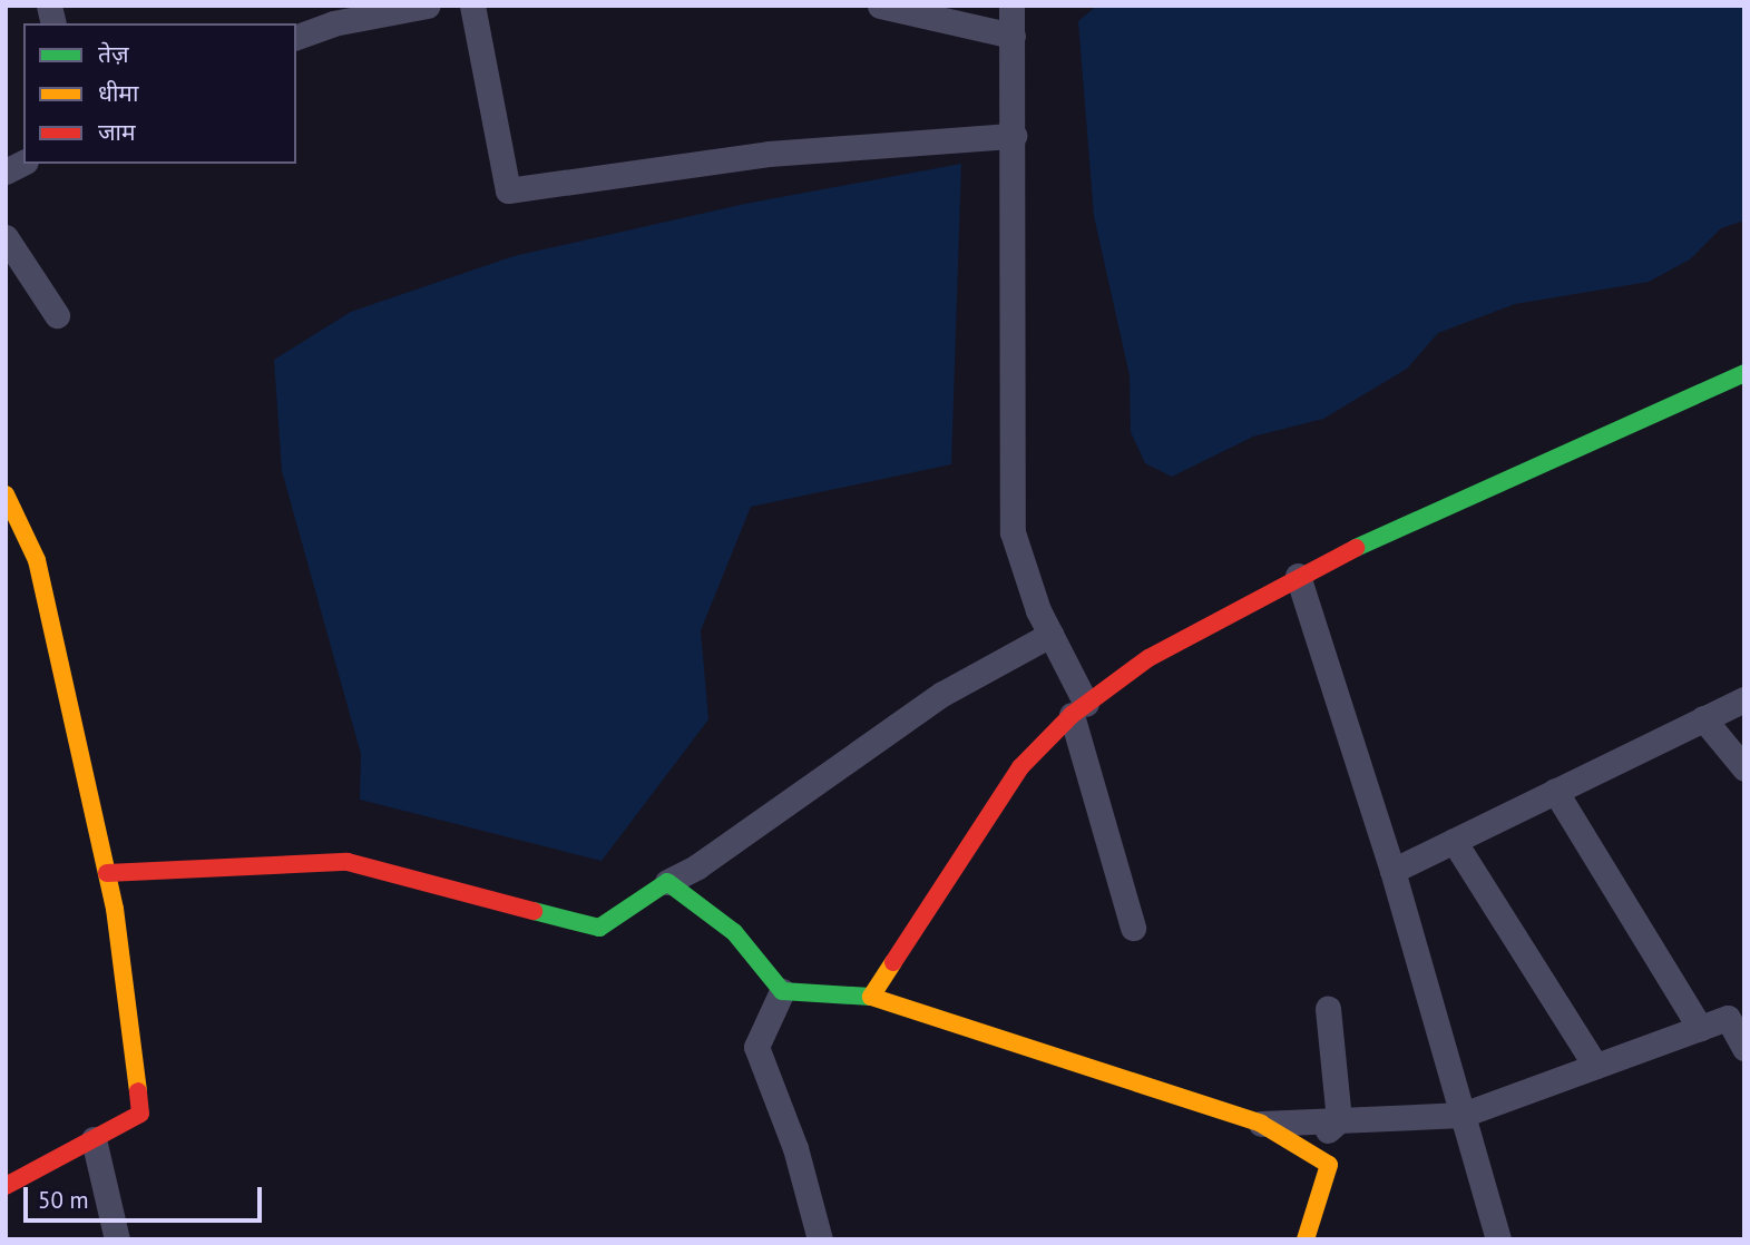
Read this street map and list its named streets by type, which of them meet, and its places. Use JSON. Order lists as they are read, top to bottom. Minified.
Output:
{"legend":["तेज़","धीमा","जाम"],"scale_bar":"50 m"}
